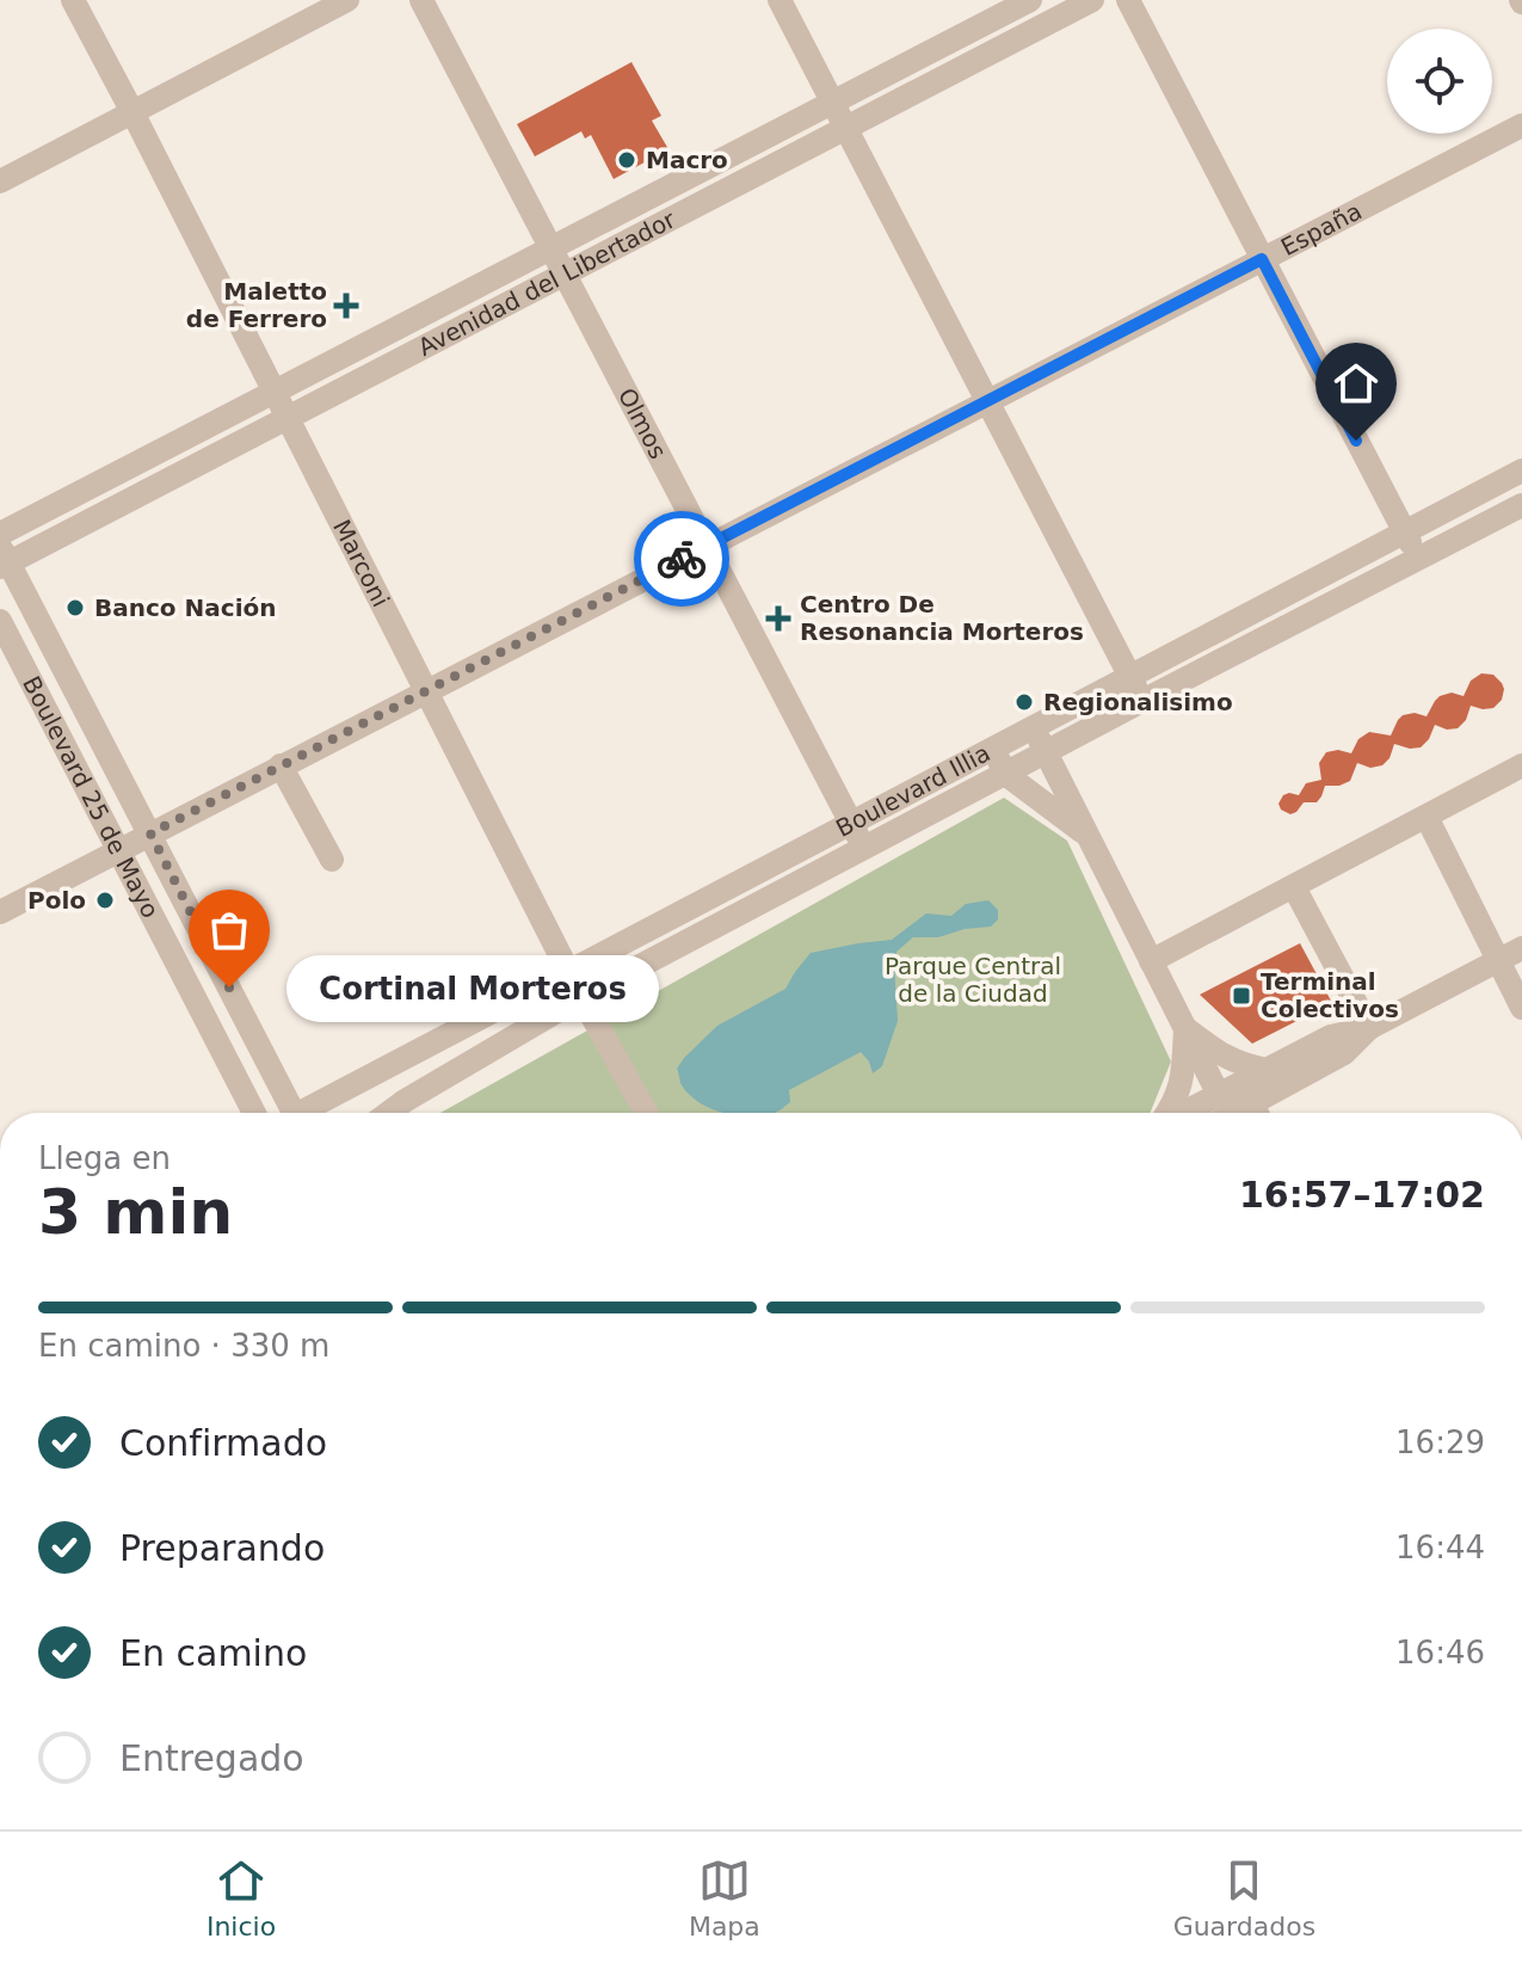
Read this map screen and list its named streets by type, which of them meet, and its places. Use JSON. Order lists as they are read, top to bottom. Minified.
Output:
{"streets":{"street":["España","Avenidad del Libertador","Olmos","Marconi","Boulevard Illia","Boulevard 25 de Mayo"]},"crossings":[["España","Olmos"],["España","Marconi"],["España","Boulevard 25 de Mayo"],["Avenidad del Libertador","Olmos"],["Avenidad del Libertador","Marconi"],["Avenidad del Libertador","Boulevard 25 de Mayo"],["Olmos","Boulevard Illia"],["Marconi","Boulevard Illia"],["Boulevard Illia","Boulevard 25 de Mayo"]],"parks":["Parque Central de la Ciudad"],"places":{"other":["Macro","Banco Nación","Regionalisimo","Polo","Cortinal Morteros"],"health":["Maletto de Ferrero","Centro De Resonancia Morteros"],"transit":["Terminal Colectivos"]},"page":{"bubble":"Cortinal Morteros","heading":["3 min","Llega en","16:57–17:02"],"bar":"En camino · 330 m","list":[["Confirmado","16:29"],["Preparando","16:44"],["En camino","16:46"],"Entregado"],"tabs":["Inicio","Mapa","Guardados"]}}
